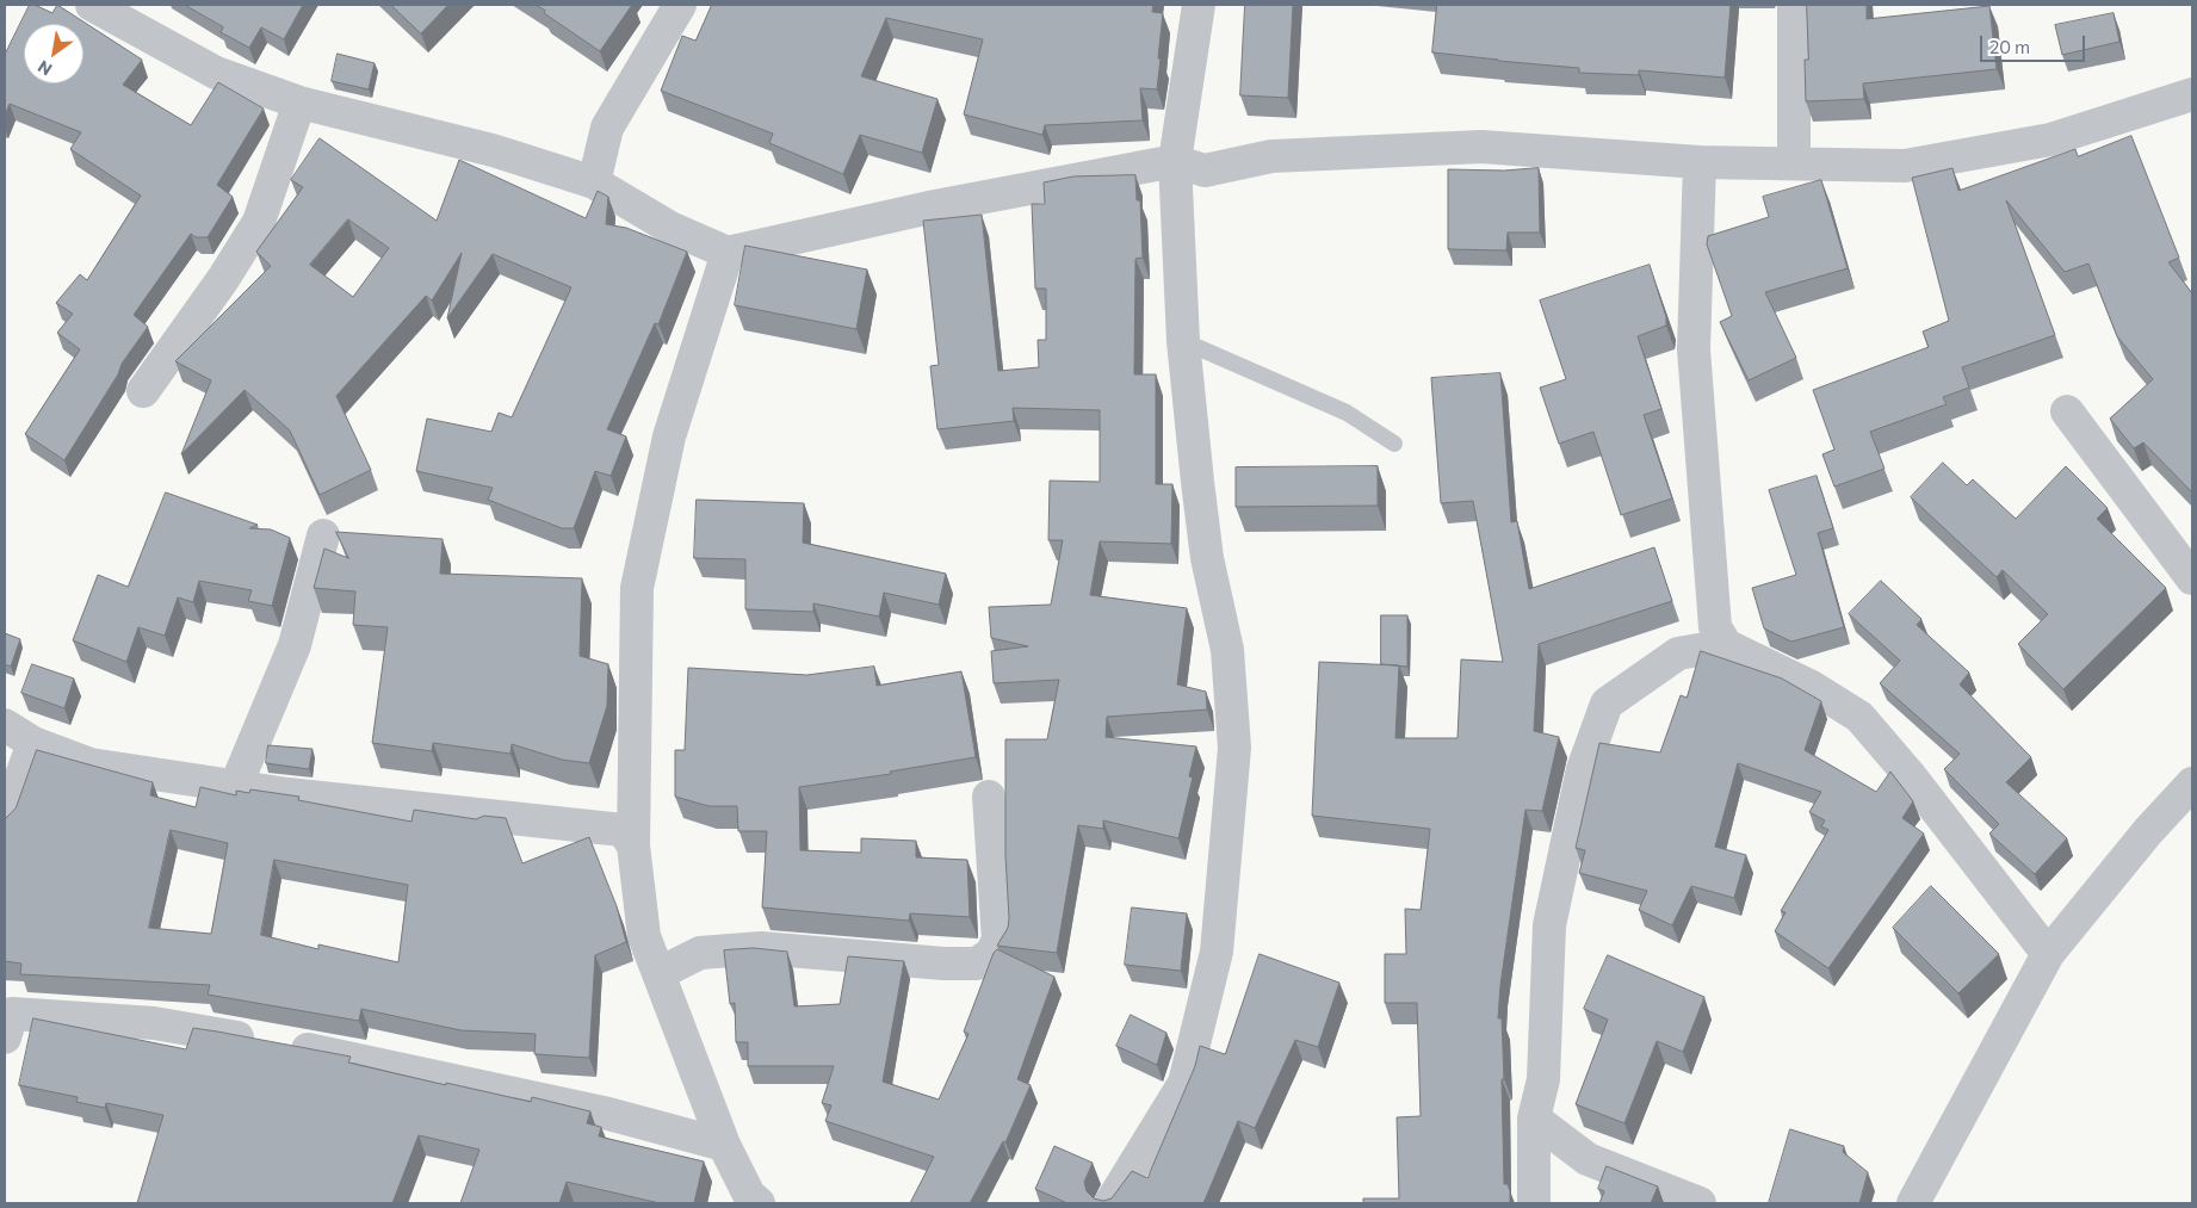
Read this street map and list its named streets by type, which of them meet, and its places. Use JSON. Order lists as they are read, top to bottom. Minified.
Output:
{"scale_bar":"20 m","north":"bottom left"}
